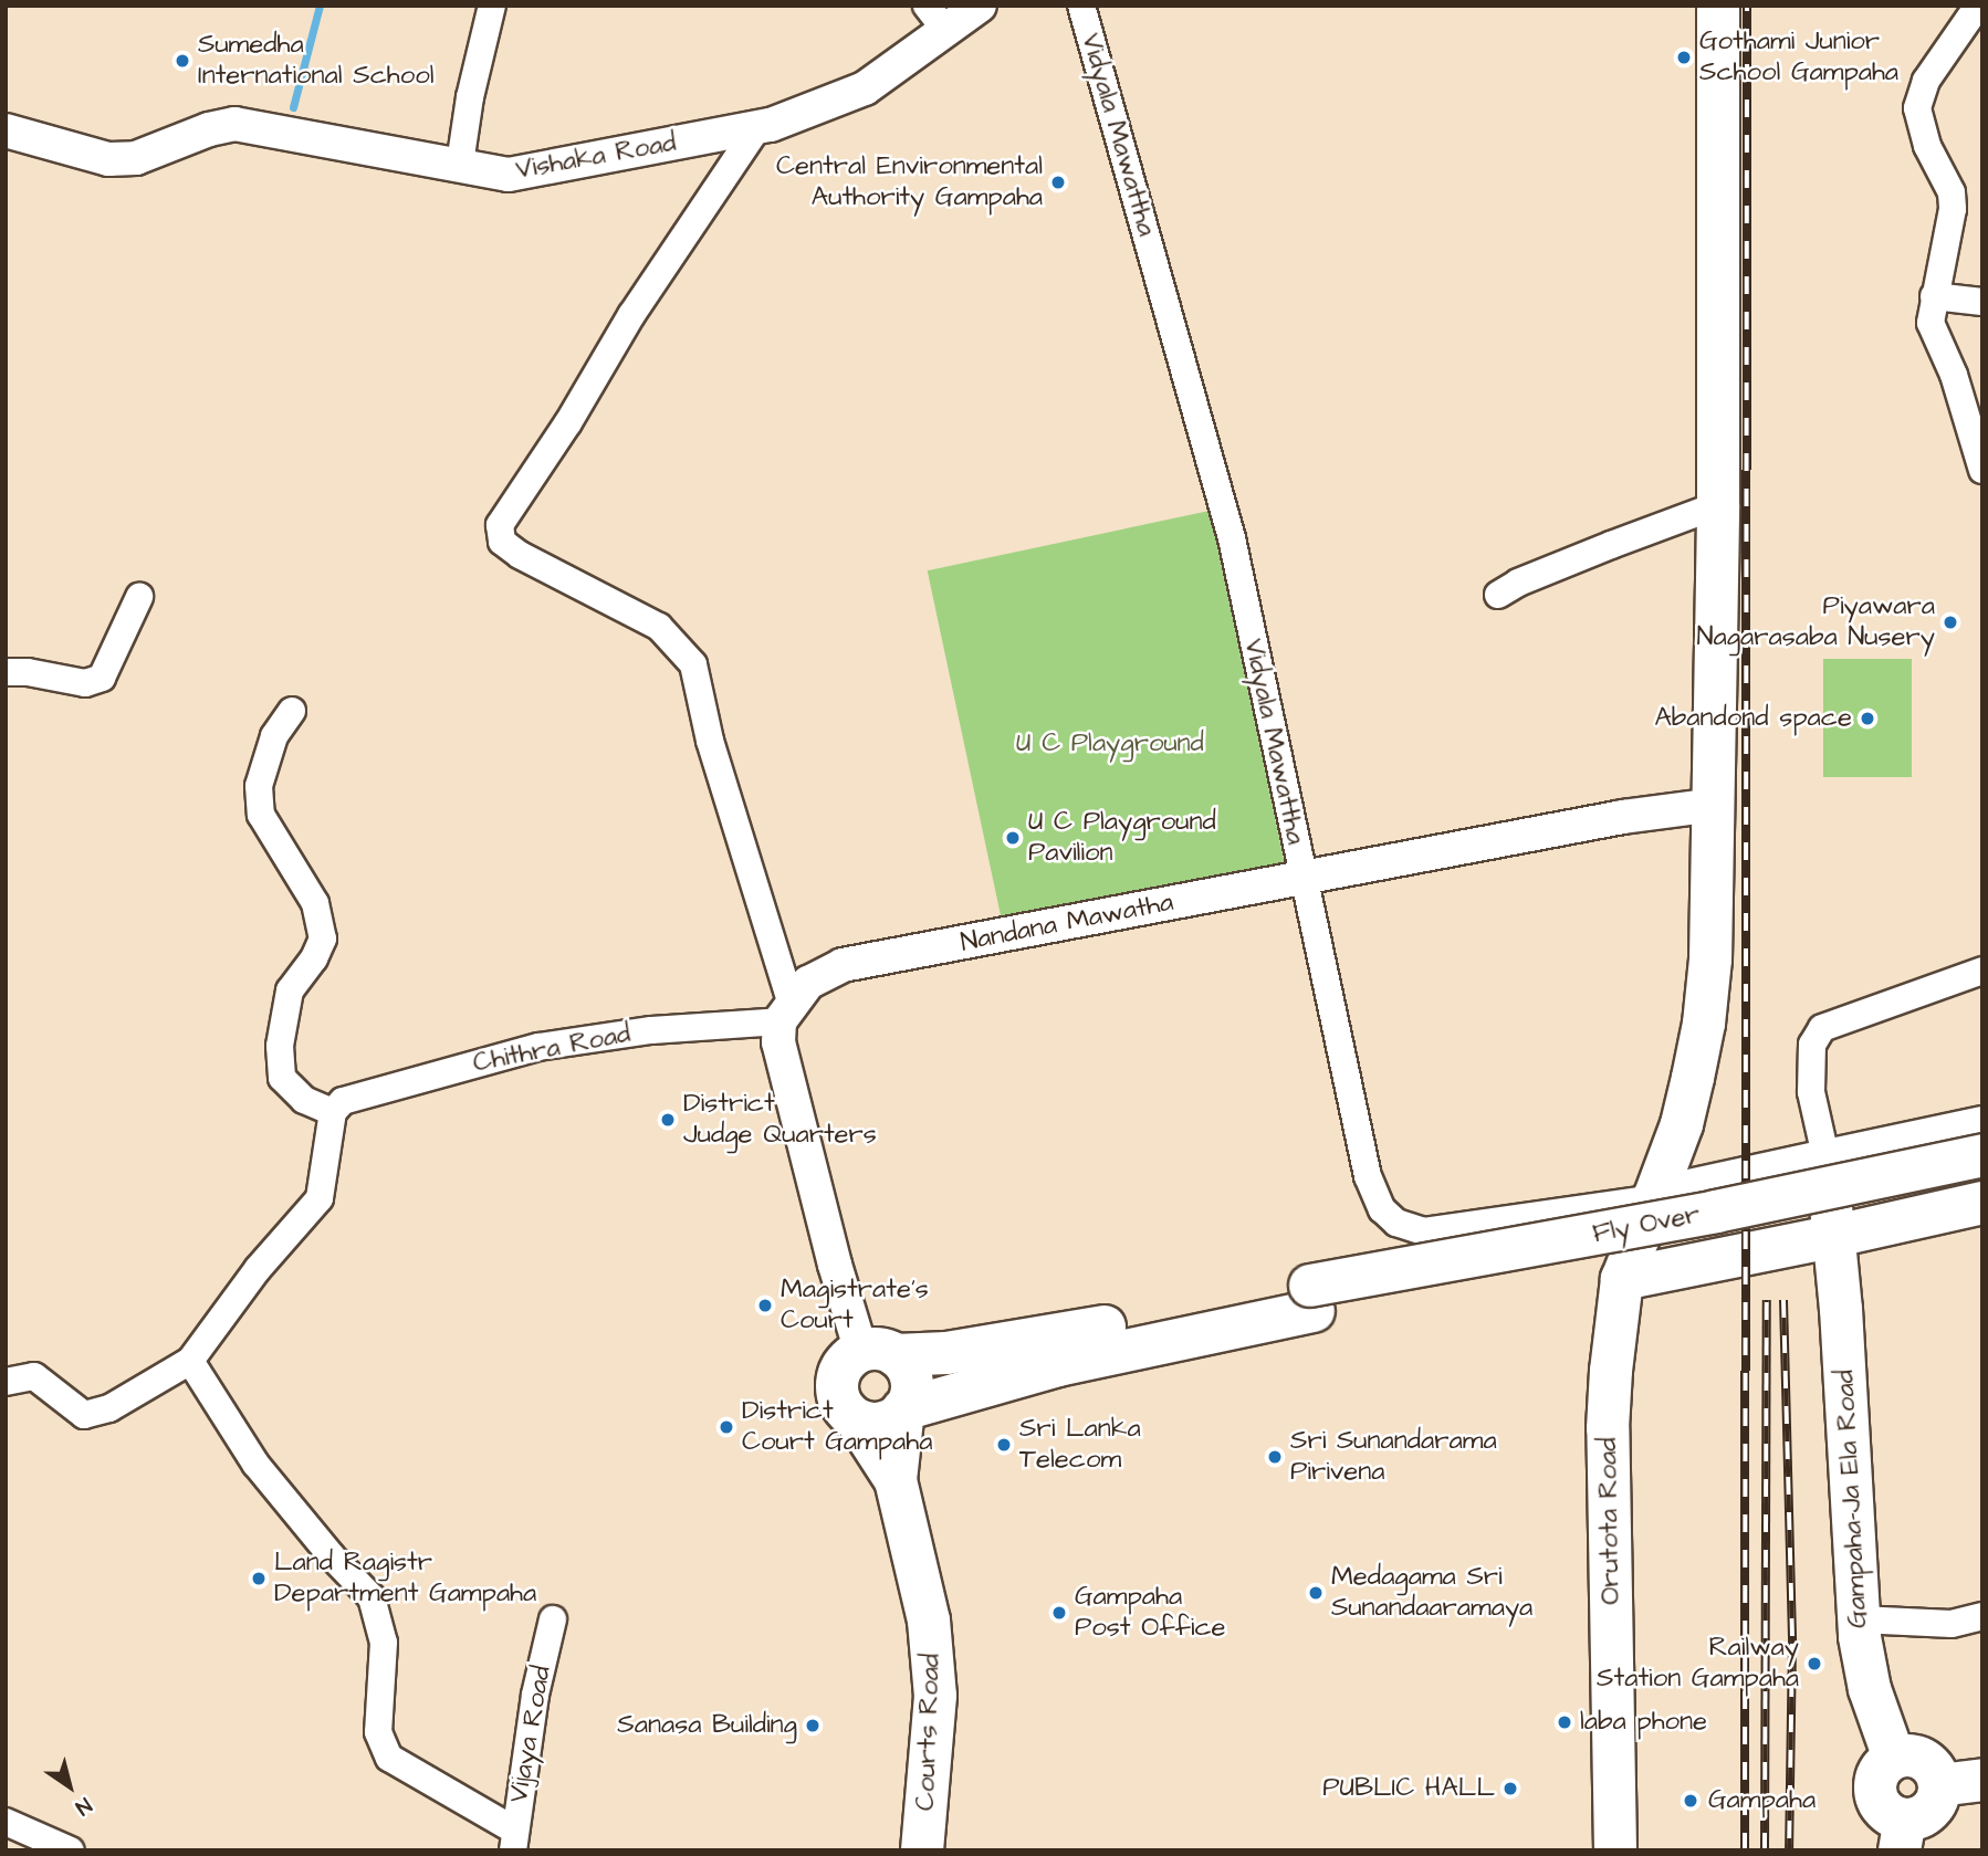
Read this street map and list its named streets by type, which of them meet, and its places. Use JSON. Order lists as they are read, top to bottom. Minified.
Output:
{"streets":{"main road":["Fly Over","Gampaha-Ja Ela Road","Orutota Road","Courts Road"],"street":["Vidyala Mawattha","Vishaka Road","Nandana Mawatha","Chithra Road","Vijaya Road"]},"crossings":[["Vidyala Mawattha","Nandana Mawatha"],["Vidyala Mawattha","Orutota Road"],["Nandana Mawatha","Chithra Road"],["Nandana Mawatha","Orutota Road"]],"parks":["U C Playground"],"places":["Gothami Junior School Gampaha","Sumedha International School","Central Environmental Authority Gampaha","Piyawara Nagarasaba Nusery","Abandond space","U C Playground Pavilion","District Judge Quarters","Magistrate's Court","District Court Gampaha","Sri Lanka Telecom","Sri Sunandarama Pirivena","Land Ragistr Department Gampaha","Medagama Sri Sunandaaramaya","Gampaha Post Office","Railway Station Gampaha","laba phone","Sanasa Building","PUBLIC HALL","Gampaha"],"north":"bottom right"}
